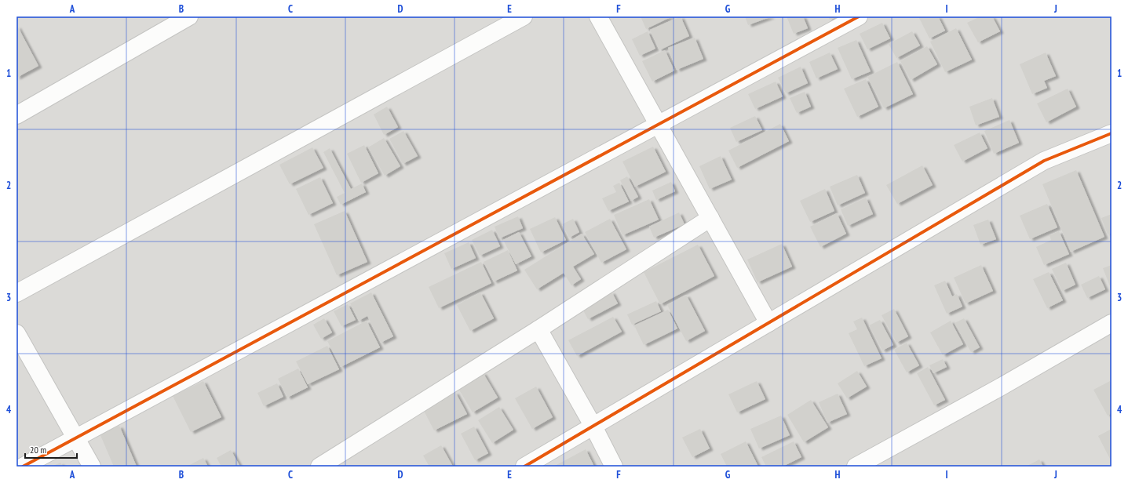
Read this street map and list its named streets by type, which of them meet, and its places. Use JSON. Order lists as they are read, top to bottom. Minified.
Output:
{"scale_bar":"20 m","grid":{"columns":["A","B","C","D","E","F","G","H","I","J"],"rows":["1","2","3","4"]}}
